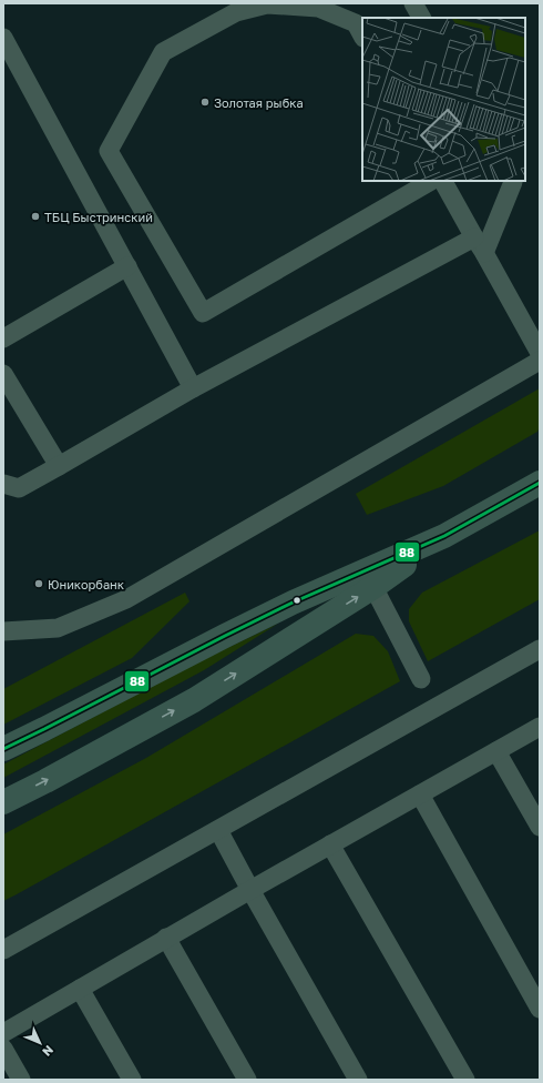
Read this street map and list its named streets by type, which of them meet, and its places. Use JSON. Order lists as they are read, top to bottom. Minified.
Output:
{"places":["Золотая рыбка","ТБЦ Быстринский","Юникорбанк"],"lines":["transit line 88"],"north":"bottom right"}
